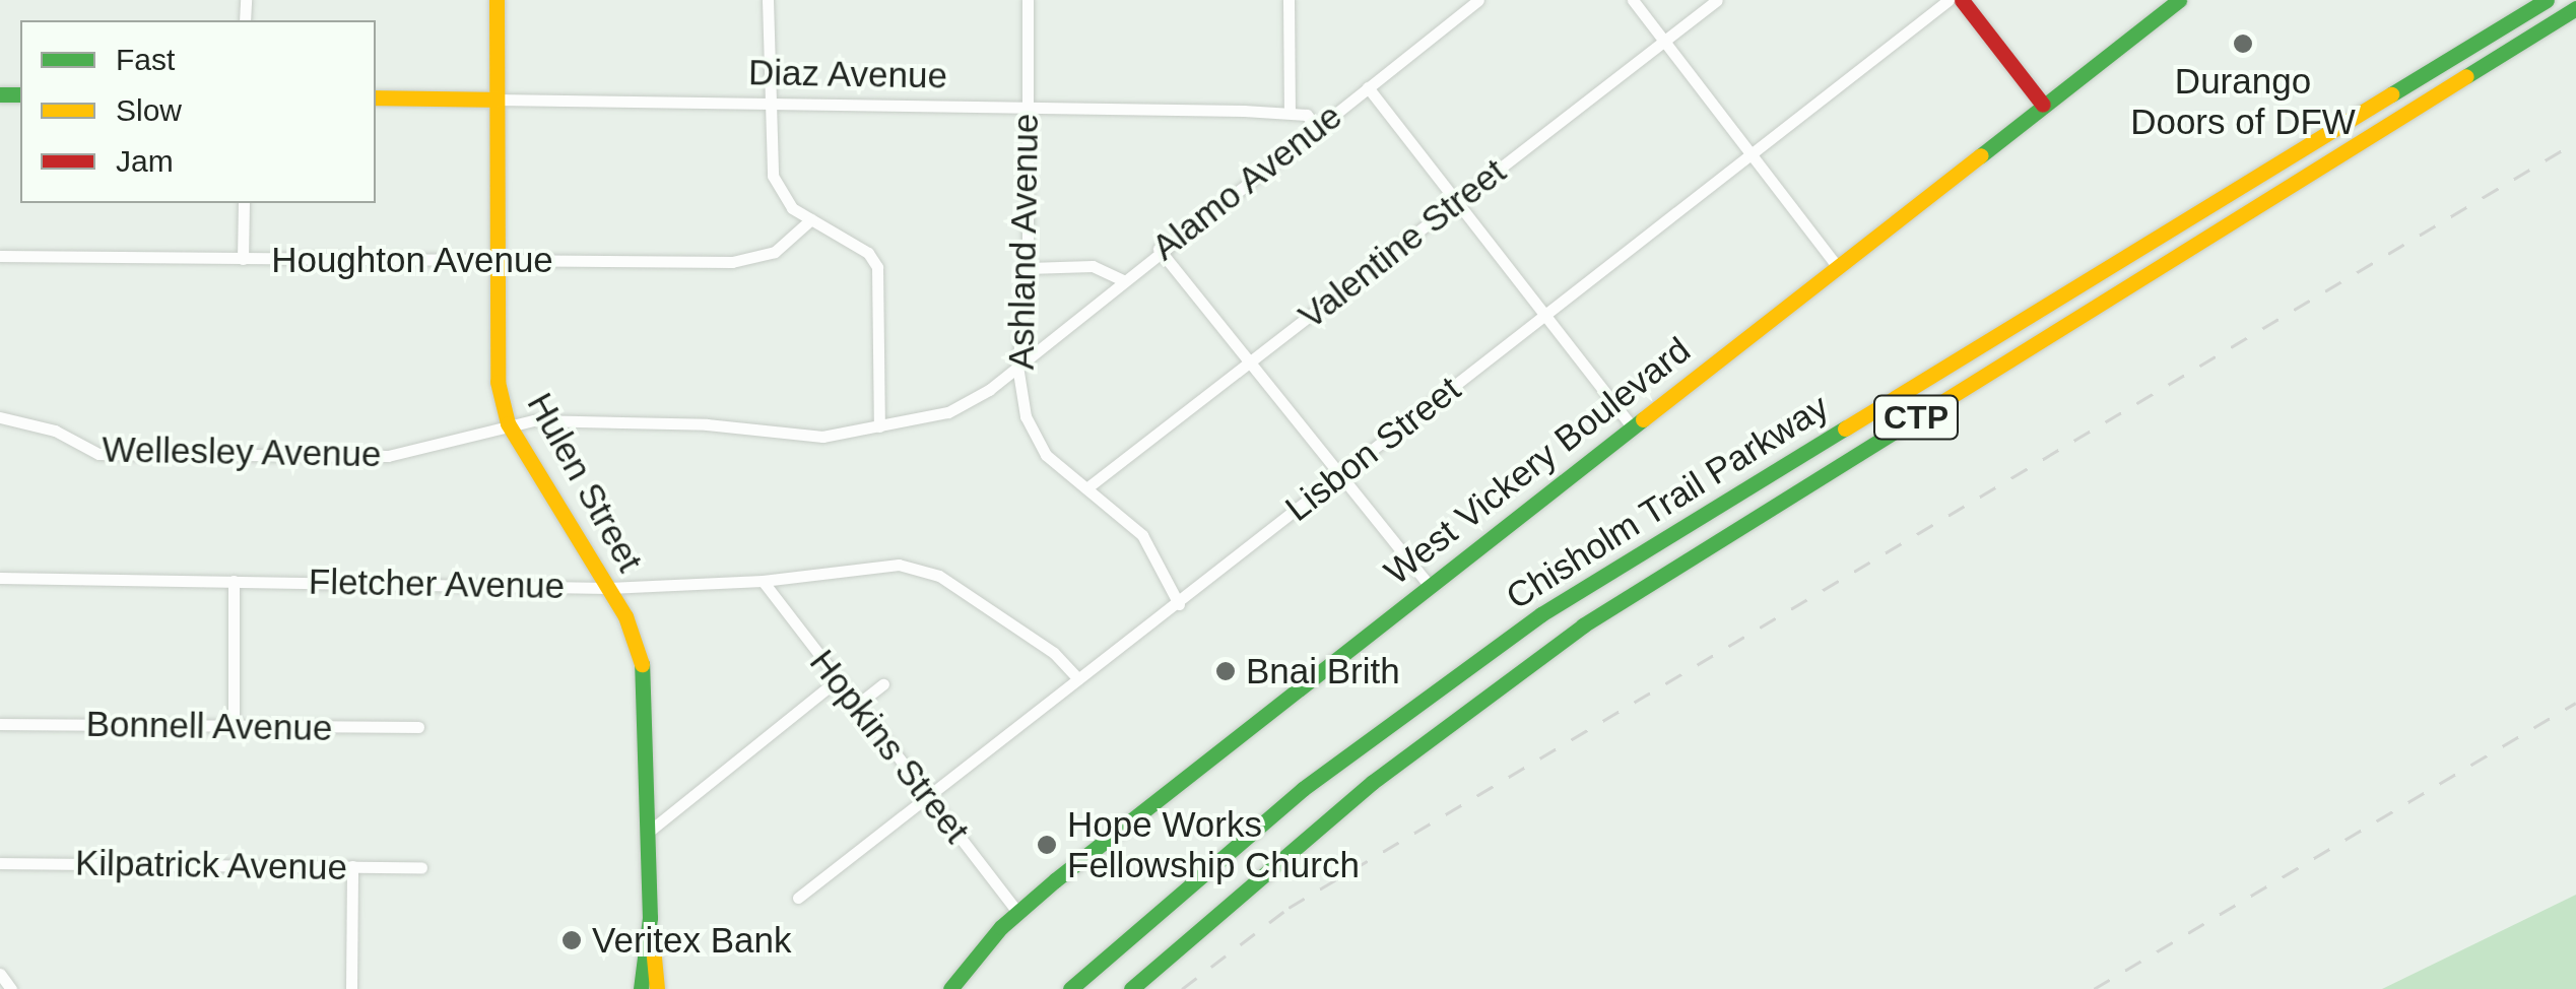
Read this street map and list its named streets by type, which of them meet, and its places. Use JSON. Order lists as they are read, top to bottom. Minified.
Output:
{"streets":{"main road":["Diaz Avenue","CTP","West Vickery Boulevard","Hulen Street","Chisholm Trail Parkway"],"street":["Alamo Avenue","Ashland Avenue","Valentine Street","Houghton Avenue","Lisbon Street","Wellesley Avenue","Fletcher Avenue","Bonnell Avenue","Hopkins Street","Kilpatrick Avenue"]},"crossings":[["Diaz Avenue","Alamo Avenue"],["Diaz Avenue","Ashland Avenue"],["Diaz Avenue","Hulen Street"],["Alamo Avenue","Ashland Avenue"],["Alamo Avenue","Wellesley Avenue"],["Ashland Avenue","Valentine Street"],["Ashland Avenue","Lisbon Street"],["Ashland Avenue","Wellesley Avenue"],["Houghton Avenue","Hulen Street"],["Lisbon Street","Fletcher Avenue"],["Lisbon Street","Hopkins Street"],["Wellesley Avenue","Hulen Street"],["West Vickery Boulevard","Hopkins Street"],["Hulen Street","Fletcher Avenue"],["Fletcher Avenue","Hopkins Street"]],"places":["Durango Doors of DFW","Bnai Brith","Hope Works Fellowship Church","Veritex Bank"],"legend":["Fast","Slow","Jam"]}
